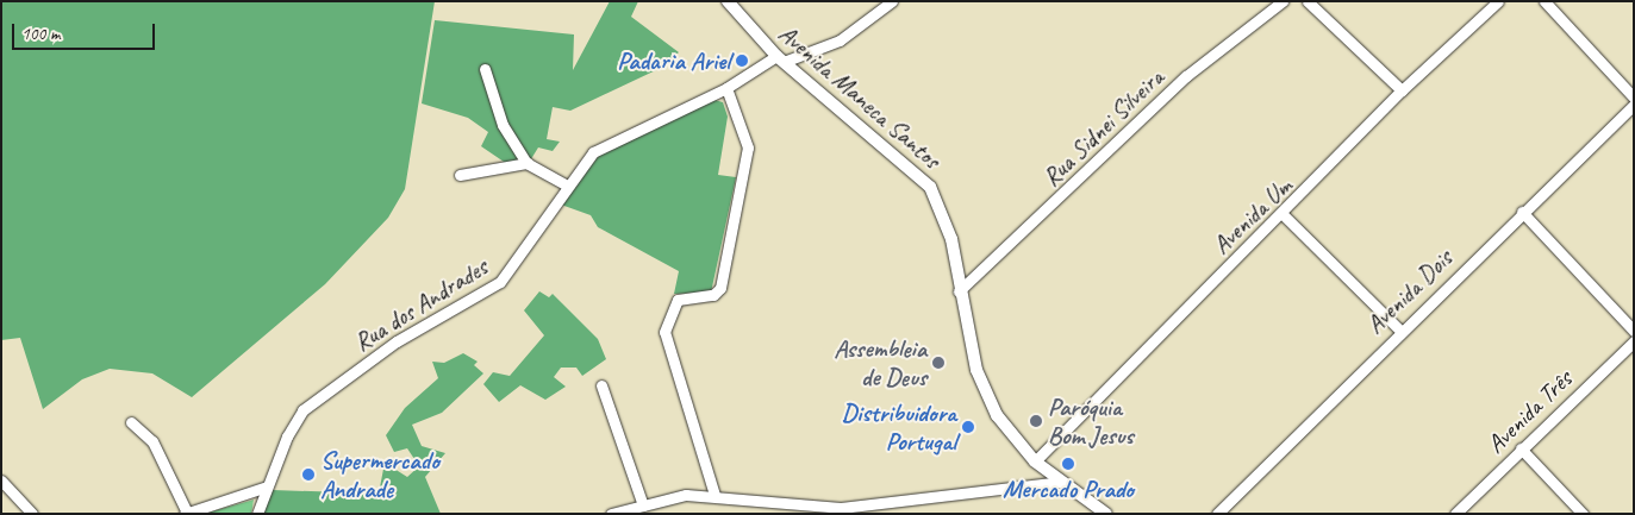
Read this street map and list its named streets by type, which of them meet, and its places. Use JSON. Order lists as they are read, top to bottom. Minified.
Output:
{"streets":{"street":["Avenida Maneca Santos","Rua Sidnei Silveira","Avenida Um","Avenida Dois","Rua dos Andrades","Avenida Três"]},"crossings":[["Avenida Maneca Santos","Rua Sidnei Silveira"],["Avenida Maneca Santos","Avenida Um"],["Avenida Maneca Santos","Rua dos Andrades"]],"places":["Padaria Ariel","Assembleia de Deus","Paróquia Bom Jesus","Distribuidora Portugal","Mercado Prado","Supermercado Andrade"],"scale_bar":"100 m"}
